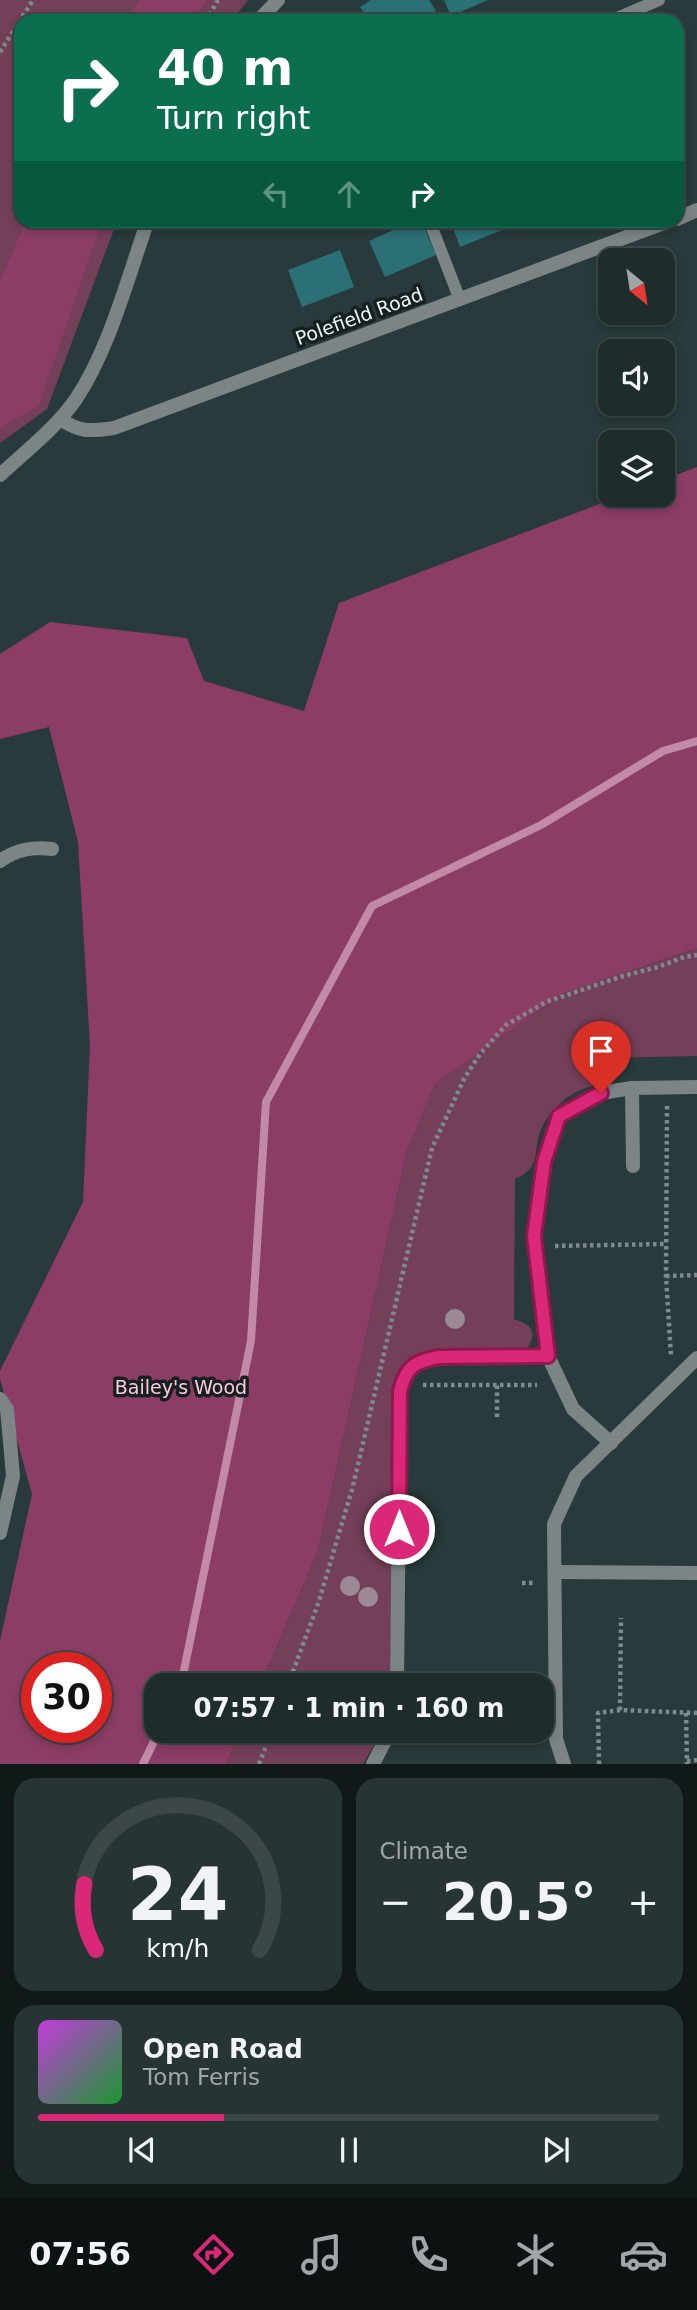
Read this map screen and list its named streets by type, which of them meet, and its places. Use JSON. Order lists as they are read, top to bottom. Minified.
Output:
{"streets":{"street":["Polefield Road"]},"parks":["Bailey's Wood"],"north":"bottom right","page":{"turn":["40 m","Turn right"],"limit":"30","trip":"07:57 · 1 min · 160 m","tile":"Climate","heat":["−","20.5°","+"],"song":["Open Road","Tom Ferris"],"tabs":"07:56","gauge":["24","km/h"]}}
